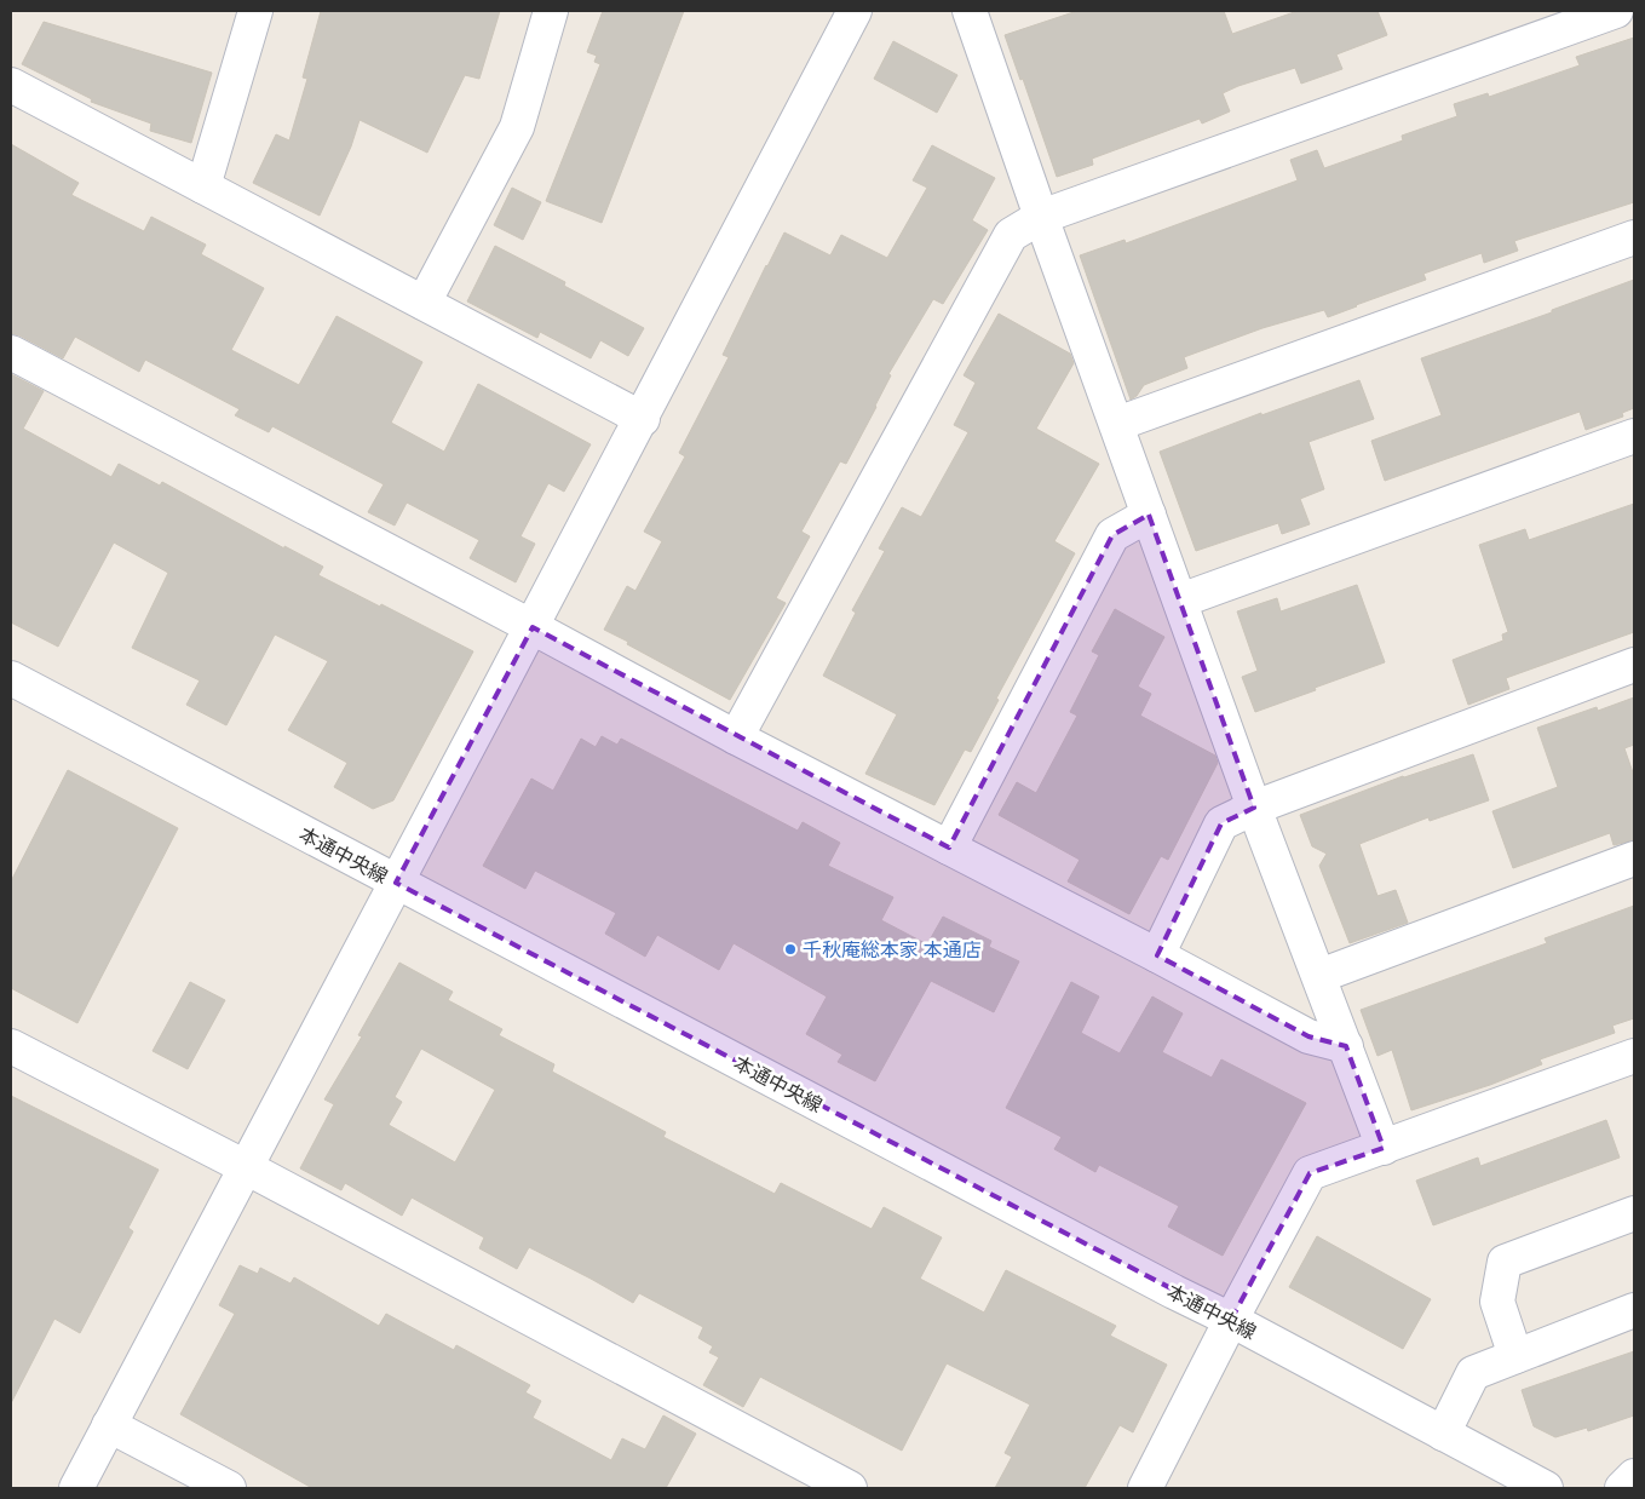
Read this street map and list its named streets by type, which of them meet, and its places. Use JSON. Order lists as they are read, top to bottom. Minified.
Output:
{"streets":{"street":["本通中央線"]},"places":["千秋庵総本家 本通店"]}
